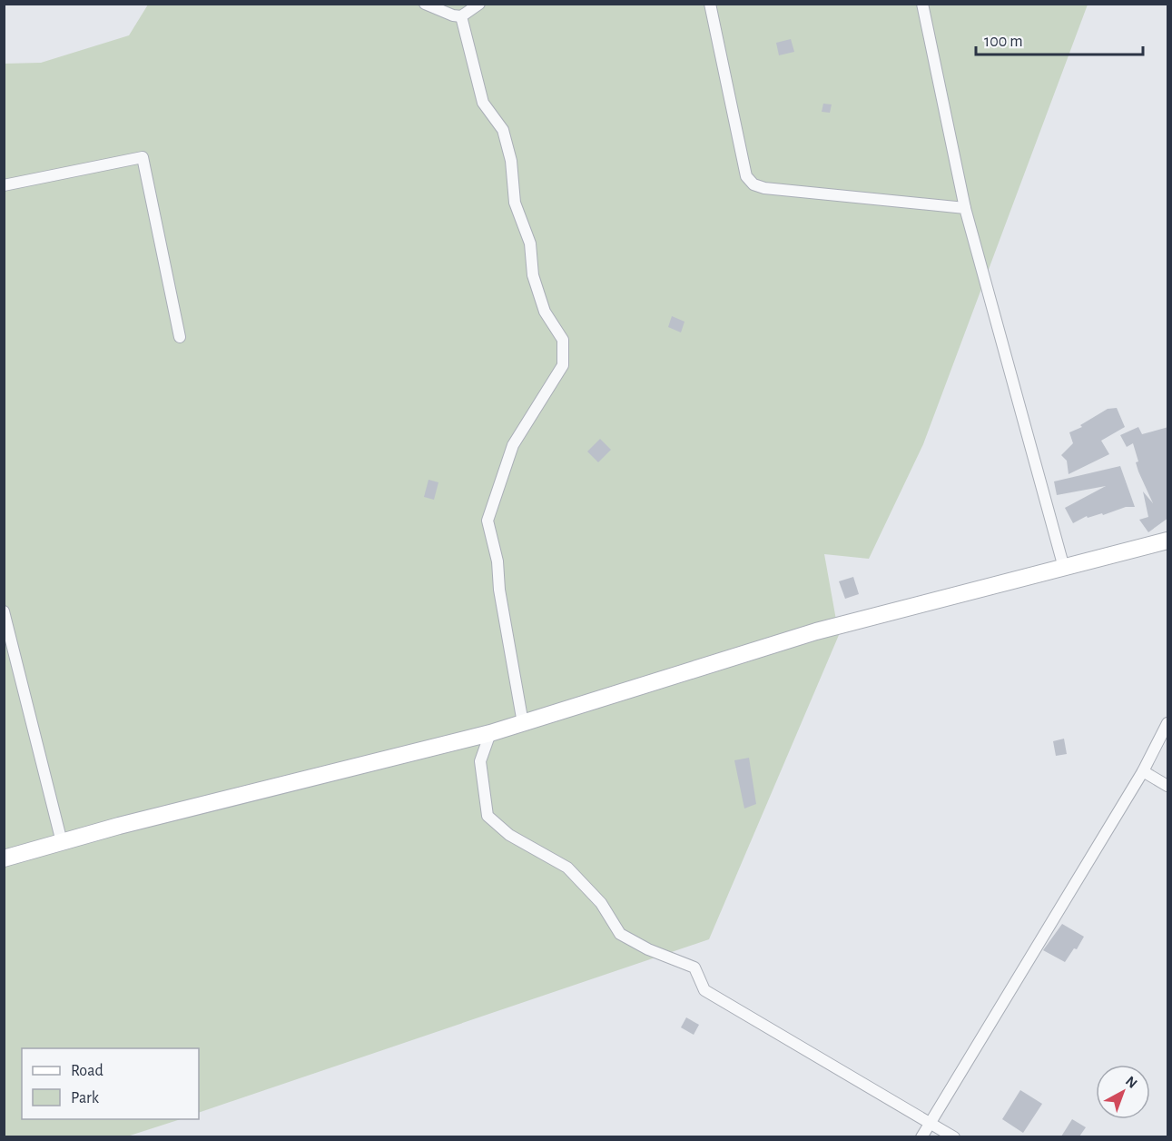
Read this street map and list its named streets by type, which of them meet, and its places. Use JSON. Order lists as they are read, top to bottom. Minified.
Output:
{"legend":["Road","Park"],"scale_bar":"100 m","north":"top right"}
